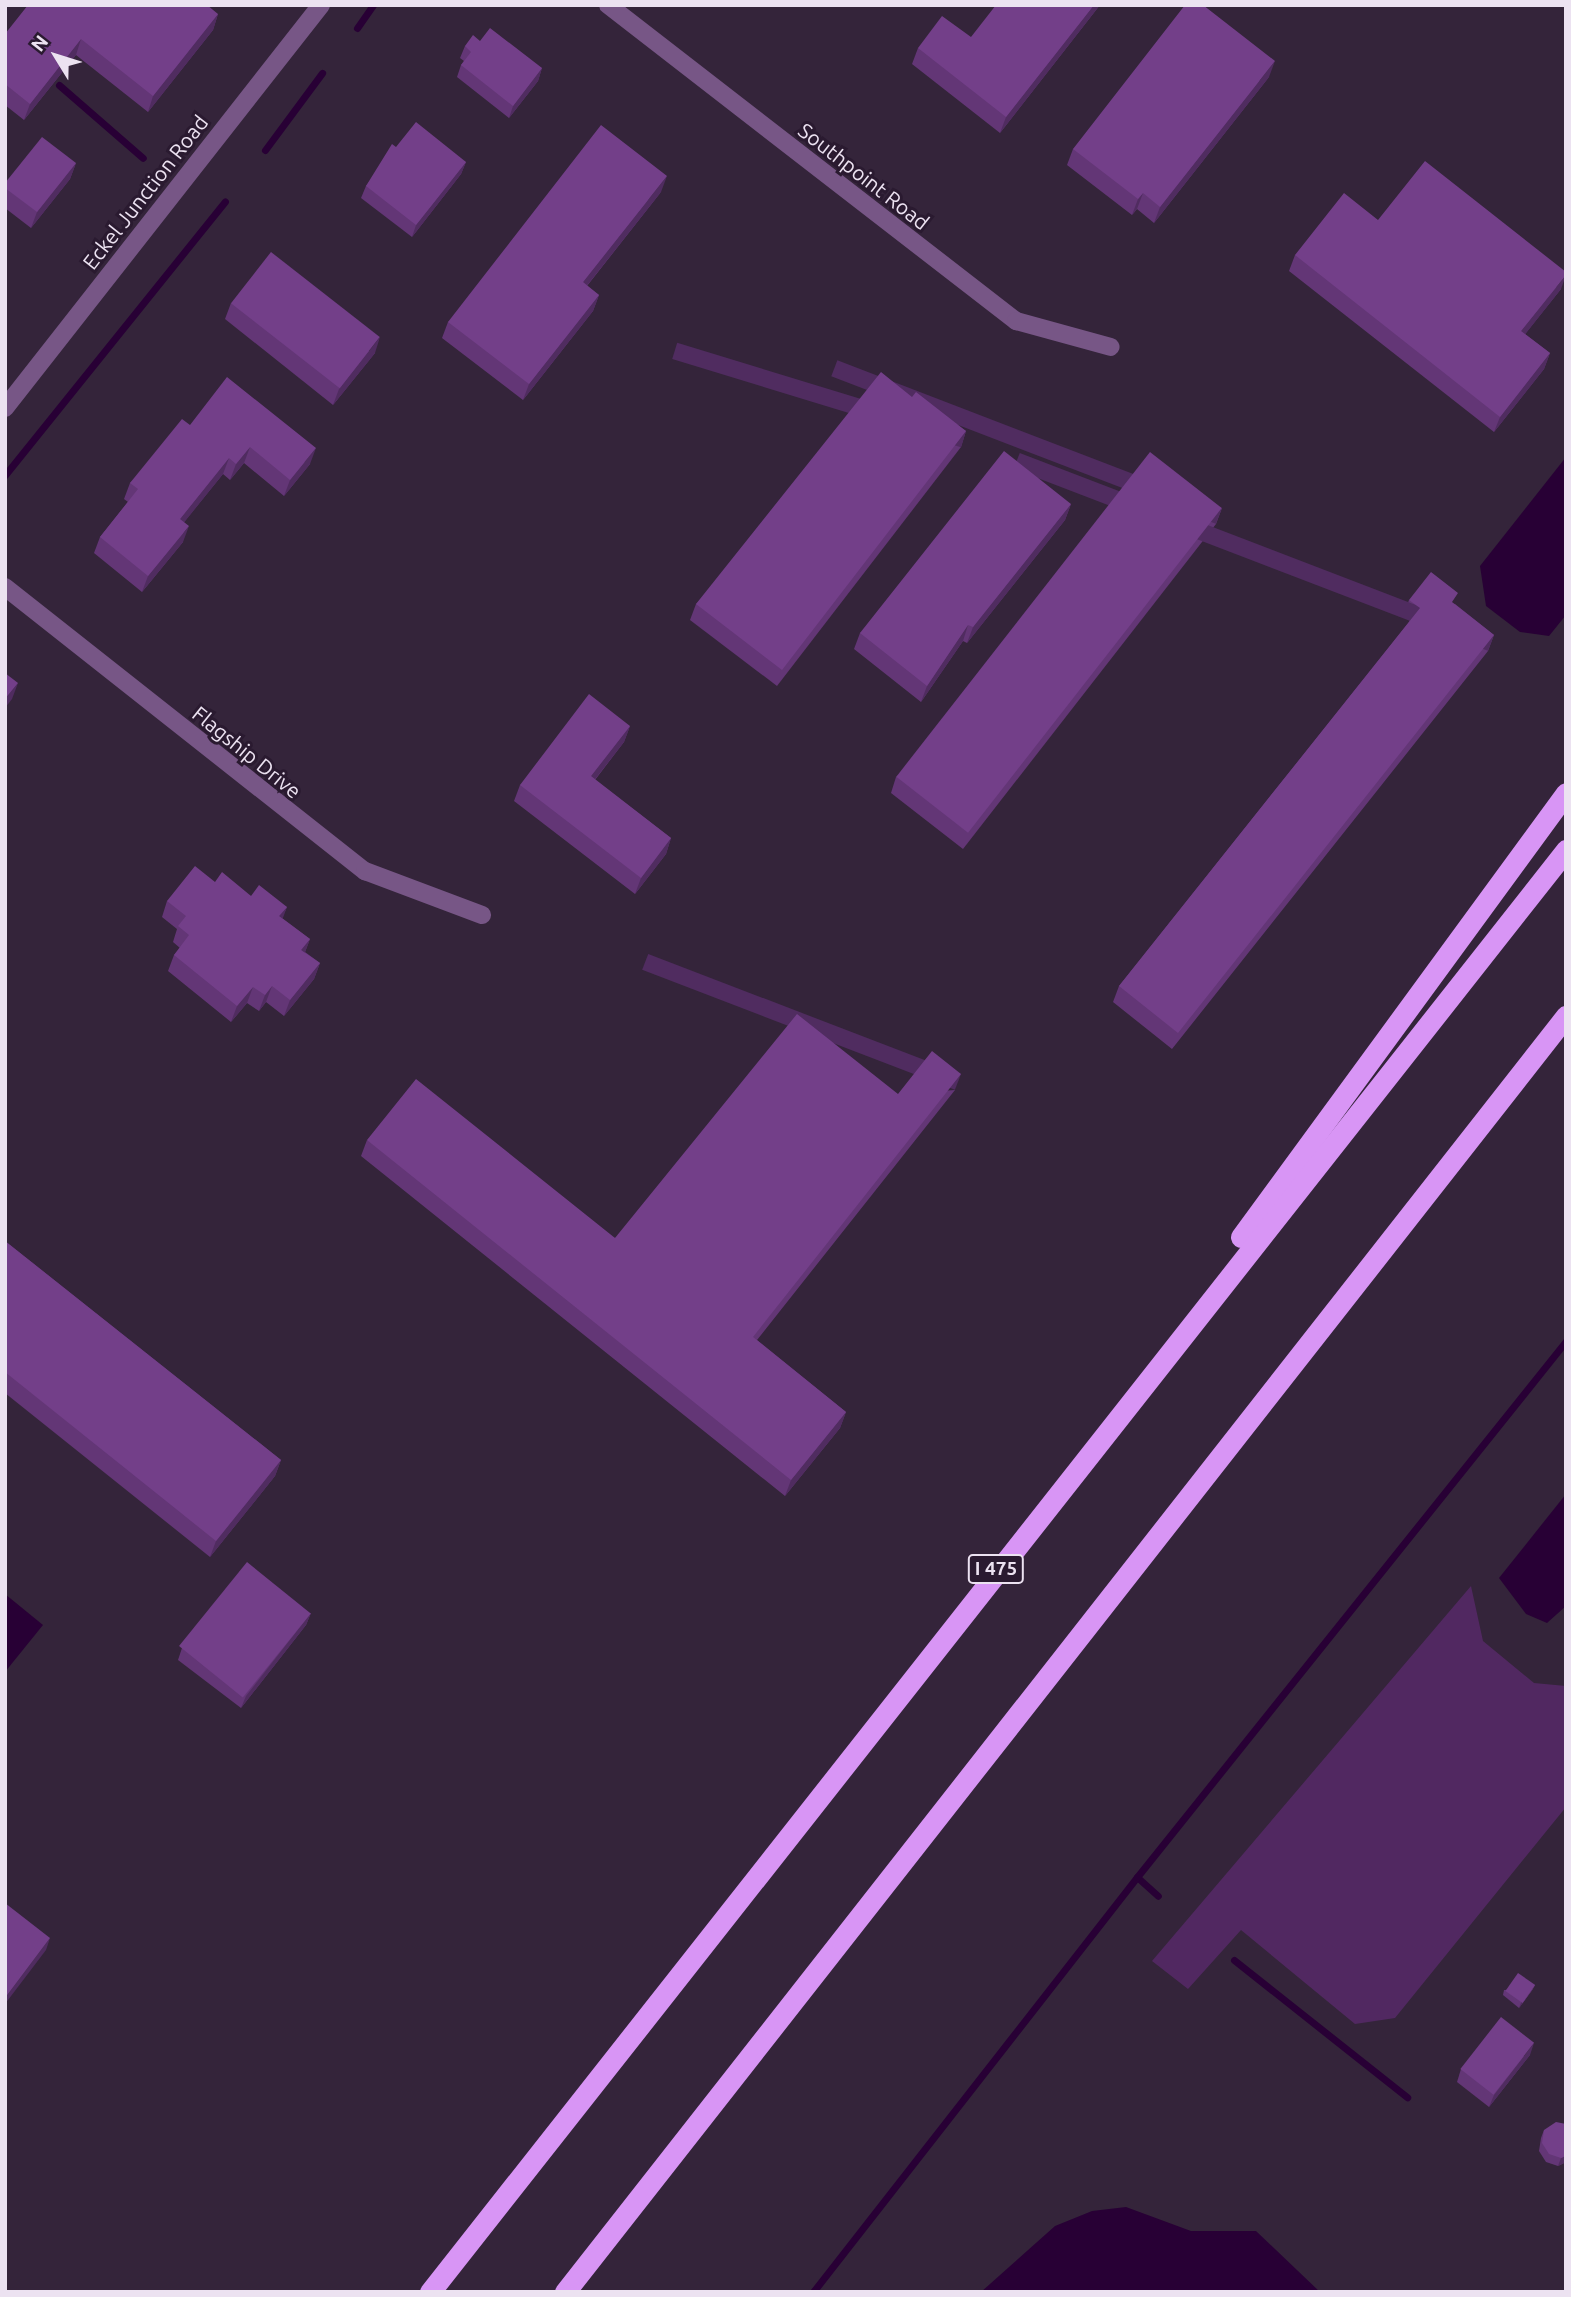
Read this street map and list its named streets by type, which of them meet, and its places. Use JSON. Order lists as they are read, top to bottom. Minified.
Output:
{"streets":{"highway":["I 475"],"street":["Southpoint Road","Eckel Junction Road","Flagship Drive"]},"north":"top left"}
